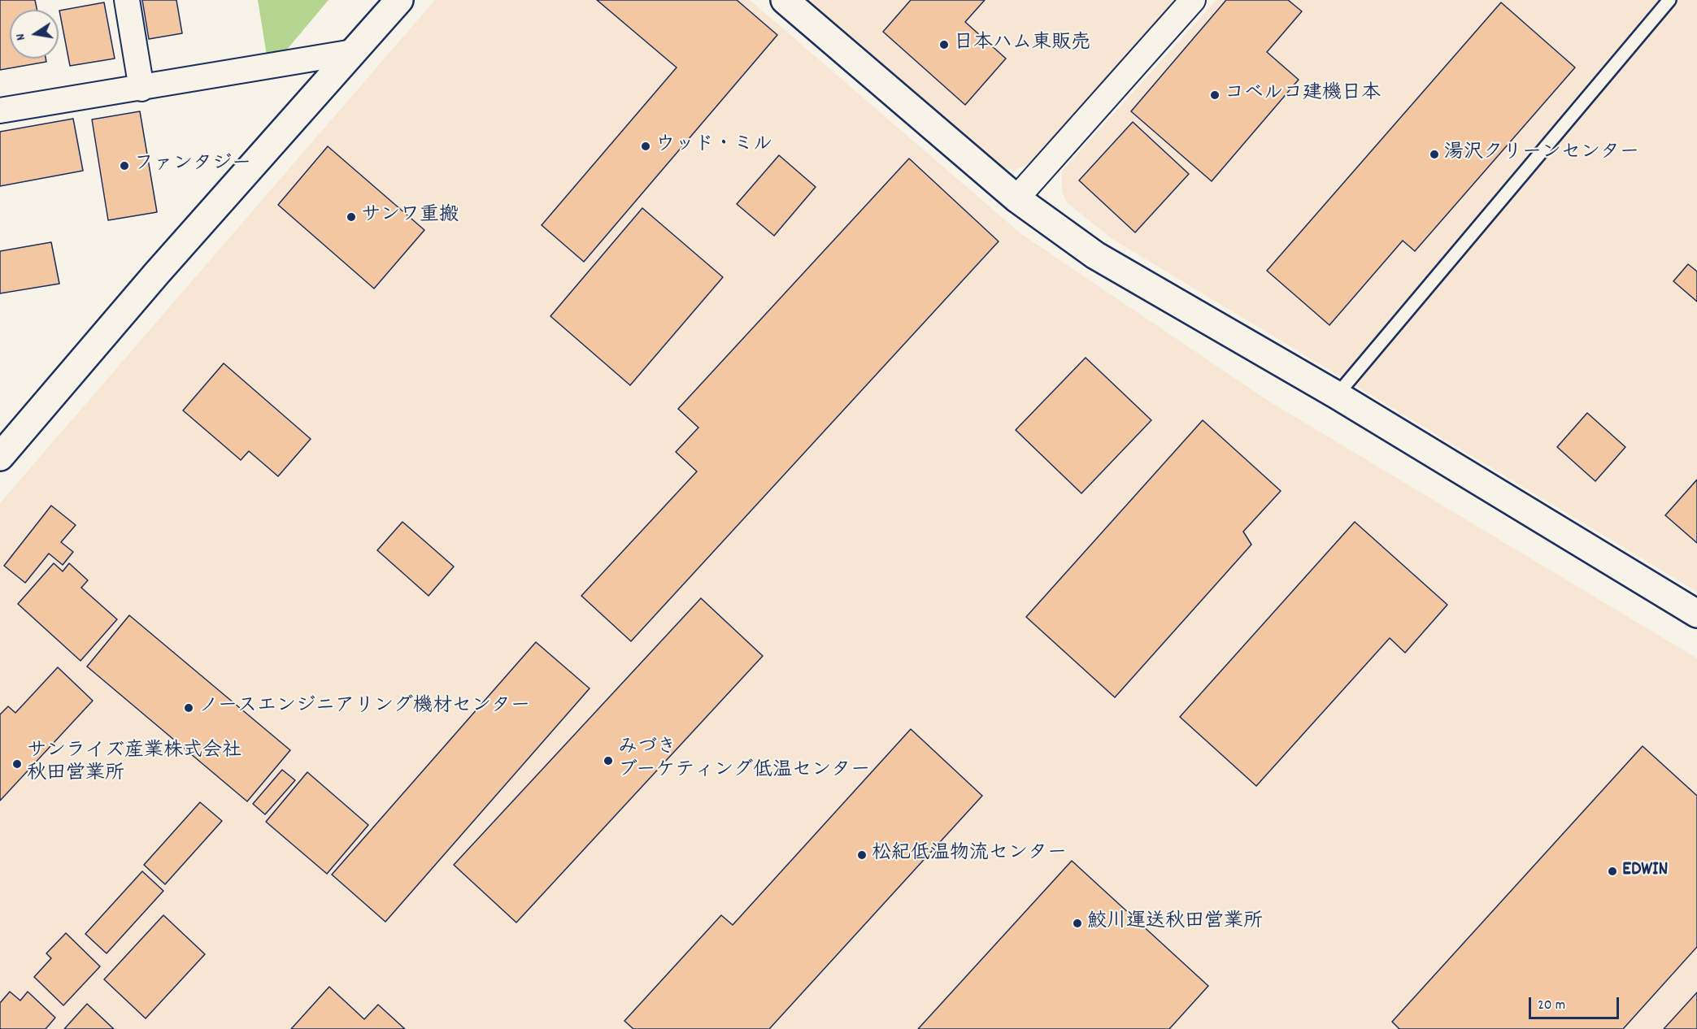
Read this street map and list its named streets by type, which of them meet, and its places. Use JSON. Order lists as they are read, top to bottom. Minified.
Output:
{"places":["日本ハム東販売","コベルコ建機日本","ウッド・ミル","湯沢クリーンセンター","ファンタジー","サンワ重搬","ノースエンジニアリング機材センター","みづき ブーケティング低温センター","サンライズ産業株式会社 秋田営業所","松紀低温物流センター","EDWIN","鮫川運送秋田営業所"],"scale_bar":"20 m","north":"left"}
